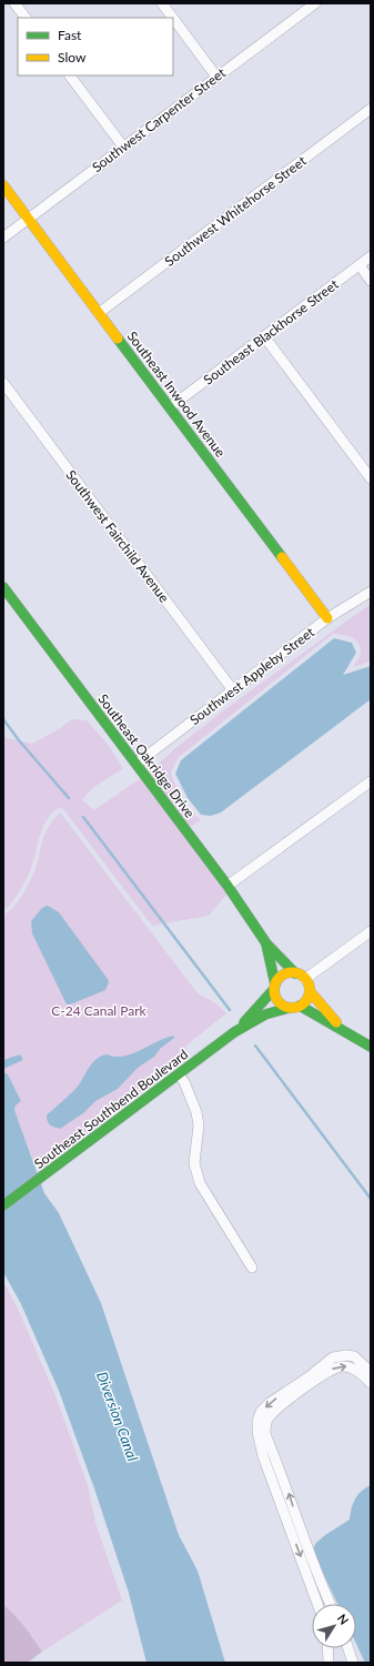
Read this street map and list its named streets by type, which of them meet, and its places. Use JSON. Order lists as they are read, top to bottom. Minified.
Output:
{"streets":{"street":["Southwest Carpenter Street","Southwest Whitehorse Street","Southeast Blackhorse Street","Southeast Inwood Avenue","Southwest Fairchild Avenue","Southwest Appleby Street","Southeast Oakridge Drive","Southeast Southbend Boulevard"]},"crossings":[["Southwest Carpenter Street","Southeast Inwood Avenue"],["Southwest Whitehorse Street","Southeast Inwood Avenue"],["Southeast Blackhorse Street","Southeast Inwood Avenue"],["Southeast Inwood Avenue","Southwest Appleby Street"],["Southwest Fairchild Avenue","Southwest Appleby Street"],["Southwest Appleby Street","Southeast Oakridge Drive"],["Southeast Oakridge Drive","Southeast Southbend Boulevard"]],"water":["Diversion Canal"],"parks":["C-24 Canal Park"],"legend":["Fast","Slow"],"north":"top right"}
